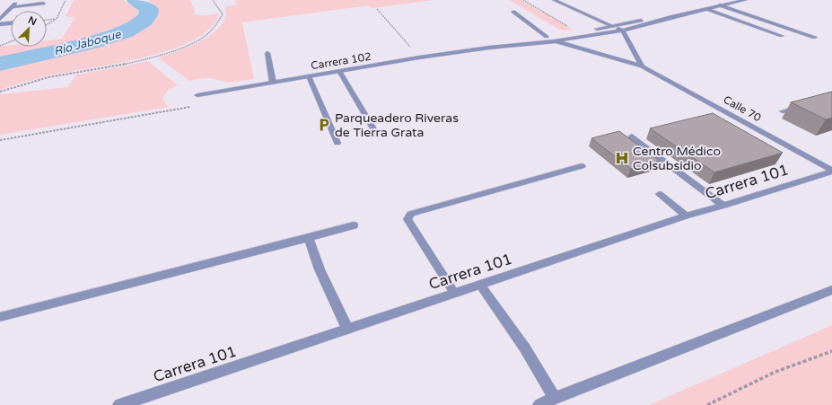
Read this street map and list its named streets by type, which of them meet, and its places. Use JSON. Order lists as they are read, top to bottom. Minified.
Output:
{"streets":{"street":["Carrera 102","Calle 70","Carrera 101"]},"crossings":[["Carrera 102","Calle 70"],["Calle 70","Carrera 101"]],"water":["Río Jaboque"],"places":{"parking":["Parqueadero Riveras de Tierra Grata"],"hospital":["Centro Médico Colsubsidio"]},"north":"top right"}
